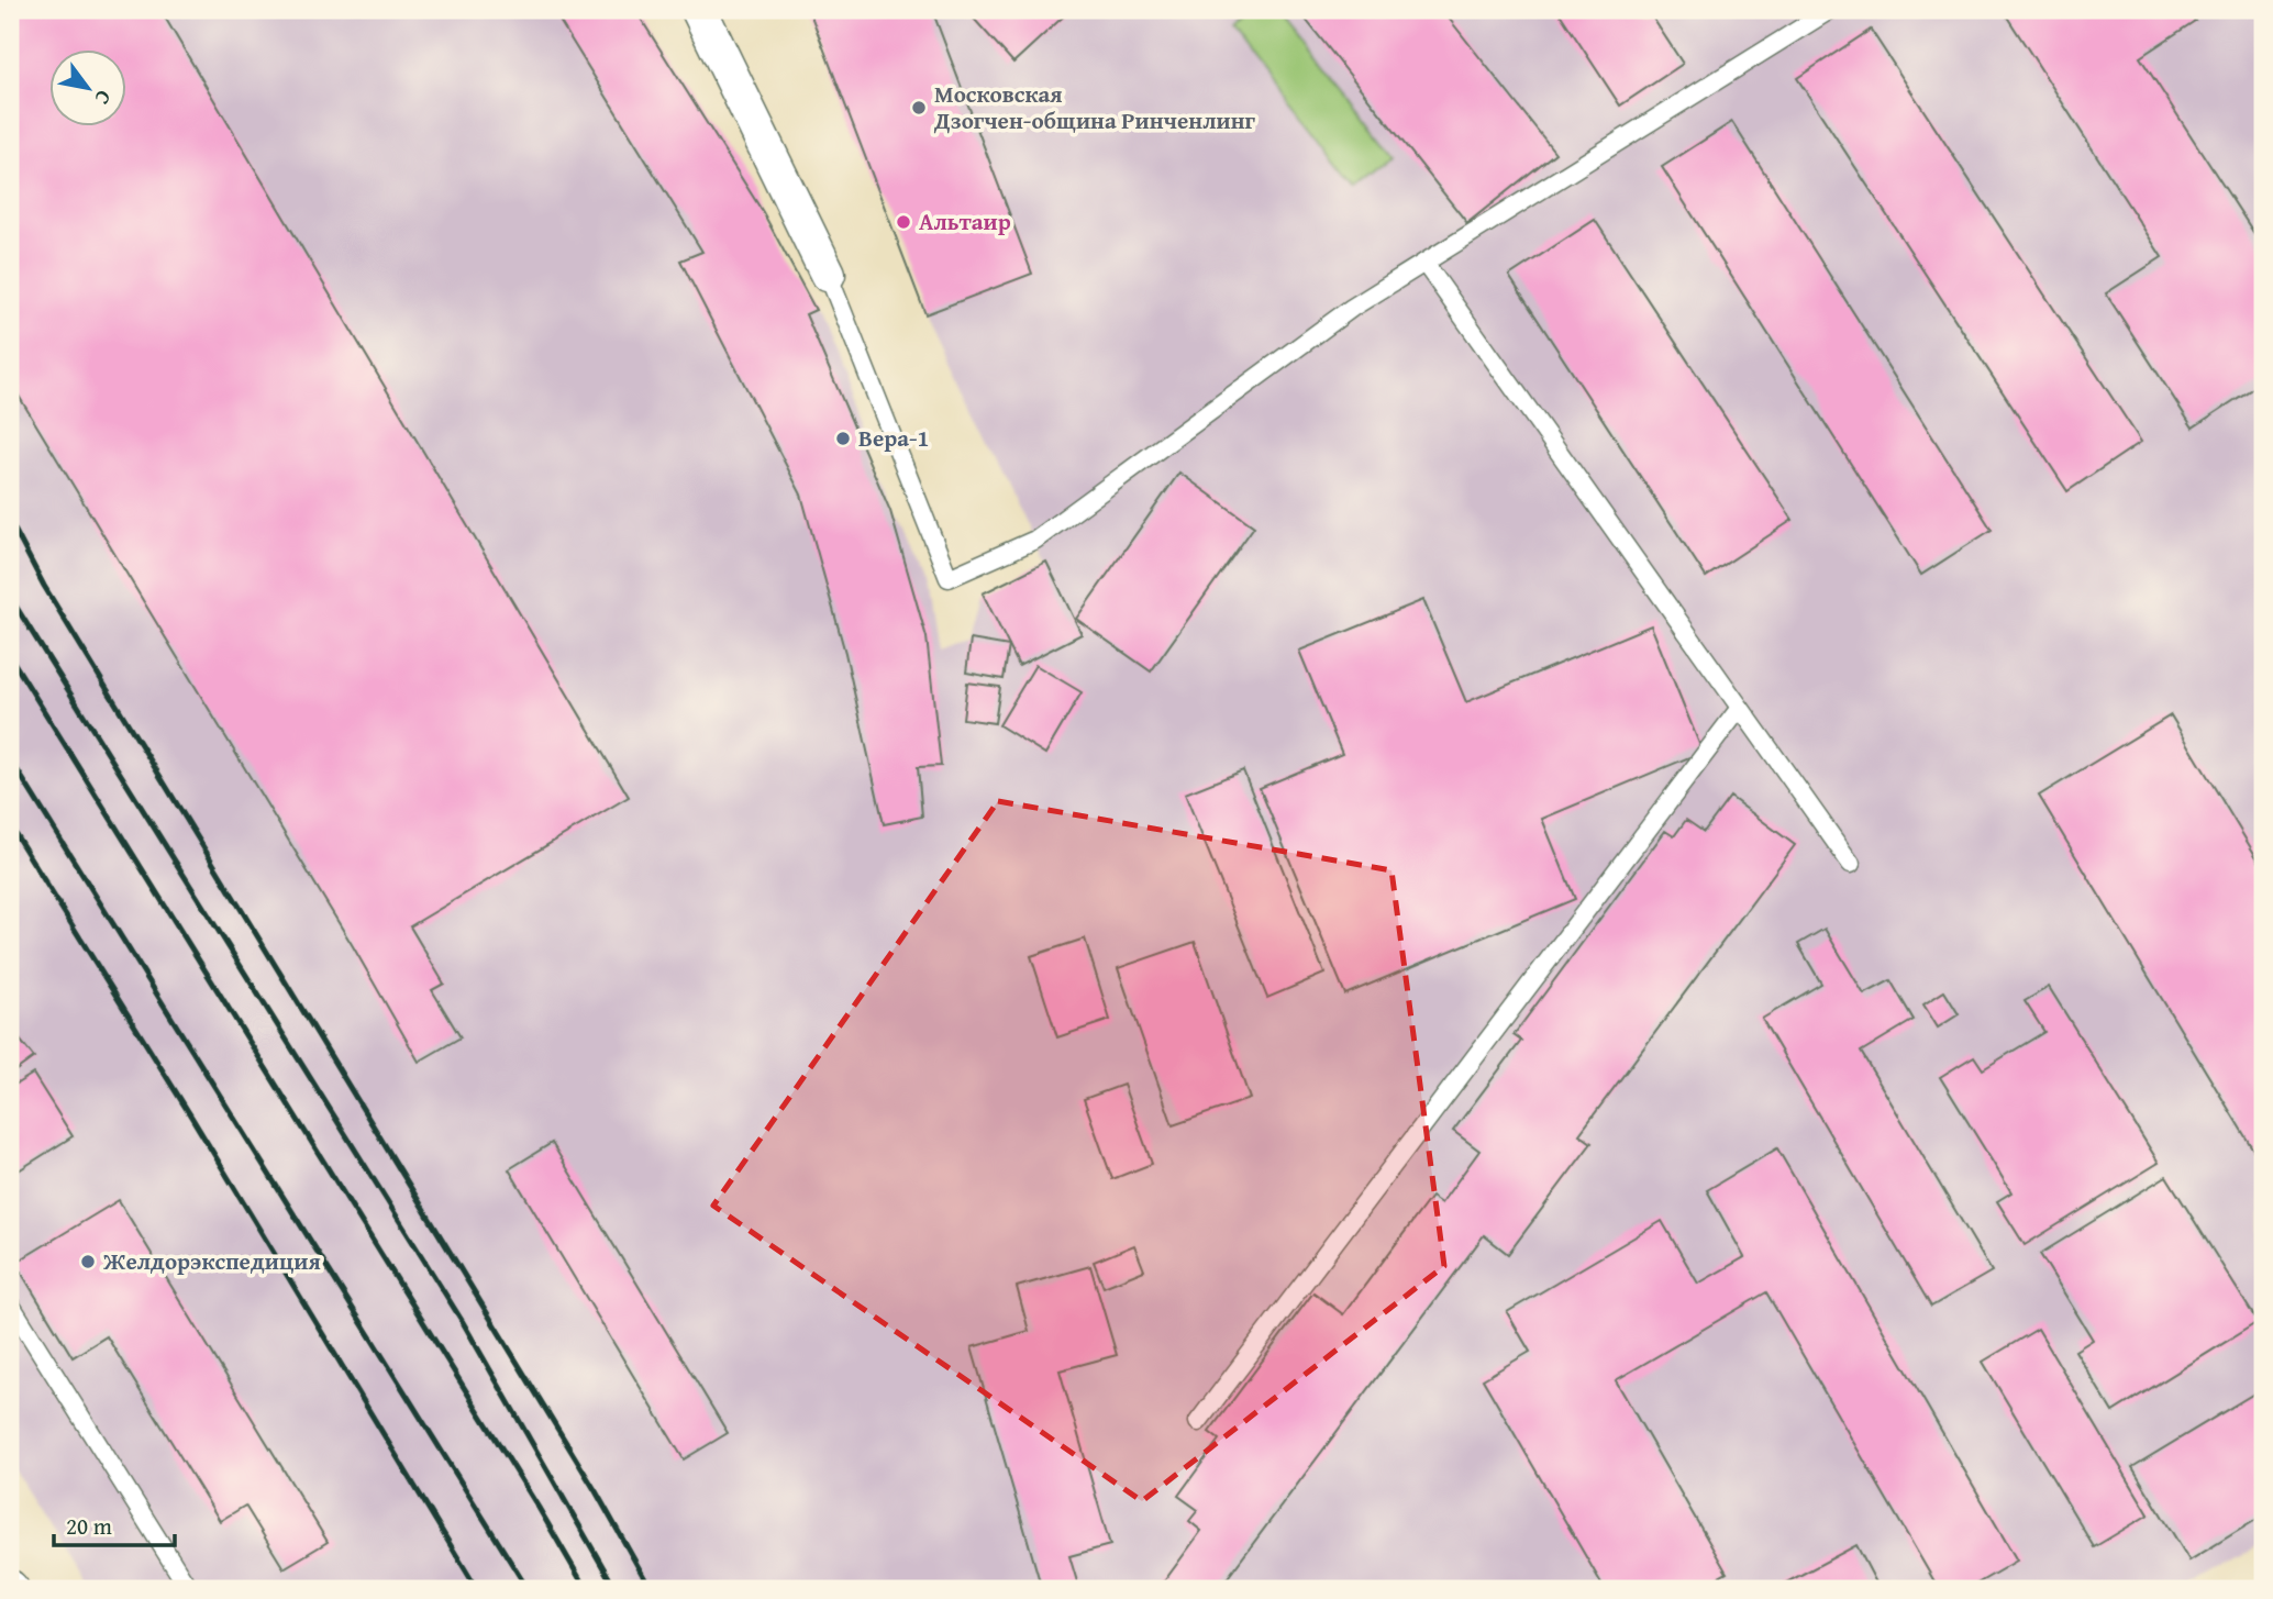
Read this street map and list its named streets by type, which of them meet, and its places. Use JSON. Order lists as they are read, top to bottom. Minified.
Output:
{"places":["Московская Дзогчен-община Ринченлинг","Альтаир","Вера-1","Желдорэкспедиция"],"scale_bar":"20 m","north":"bottom right"}
